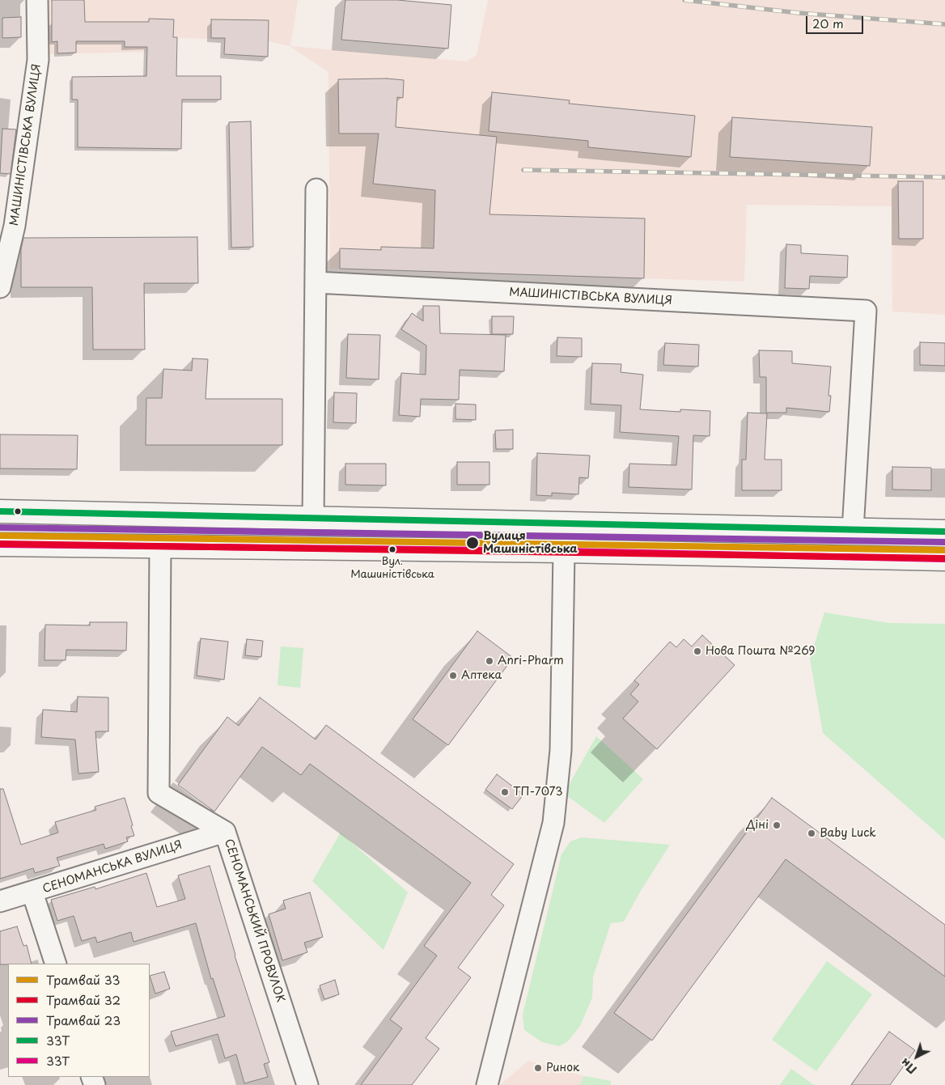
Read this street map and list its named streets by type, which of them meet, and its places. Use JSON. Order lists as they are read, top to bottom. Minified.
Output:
{"streets":{"street":["МАШИНІСТІВСЬКА ВУЛИЦЯ","СЕНОМАНСЬКА ВУЛИЦЯ","СЕНОМАНСЬКИЙ ПРОВУЛОК"]},"crossings":[["СЕНОМАНСЬКА ВУЛИЦЯ","СЕНОМАНСЬКИЙ ПРОВУЛОК"]],"places":["Вулиця Машиністівська","Вул. Машиністівська","Нова Пошта №269","Anri-Pharm","Аптека","ТП-7073","Діні","Baby Luck","Ринок"],"lines":["transit line 33T","tram line 23","tram line 33","tram line 32","transit line 33Т"],"legend":["Трамвай 33","Трамвай 32","Трамвай 23","33T","33Т"],"scale_bar":"20 m","north":"bottom left"}
